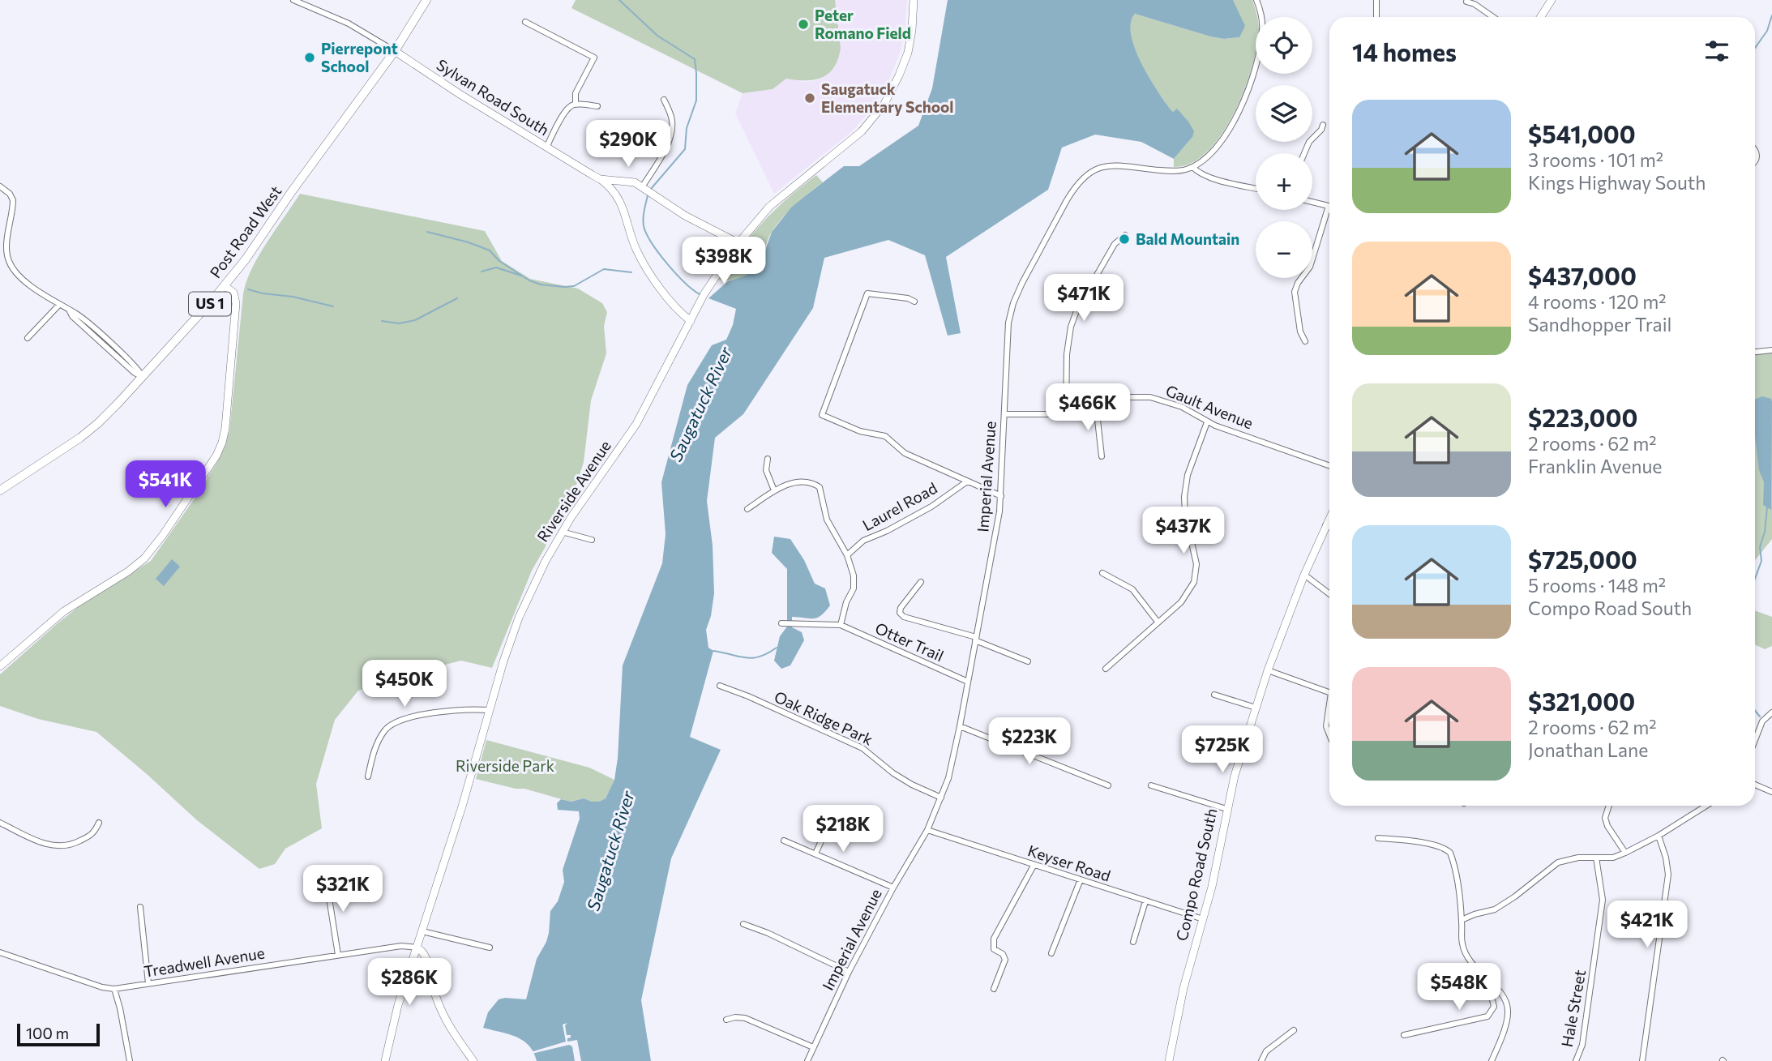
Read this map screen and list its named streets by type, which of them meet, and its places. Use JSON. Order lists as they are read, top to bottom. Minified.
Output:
{"streets":{"main road":["Sylvan Road South","Post Road West","US 1","Riverside Avenue","Compo Road South"],"street":["Gault Avenue","Imperial Avenue","Laurel Road","Otter Trail","Oak Ridge Park","Keyser Road","Treadwell Avenue","Hale Street"]},"crossings":[["Sylvan Road South","Post Road West"],["Sylvan Road South","Riverside Avenue"],["Gault Avenue","Imperial Avenue"],["Imperial Avenue","Otter Trail"],["Imperial Avenue","Oak Ridge Park"],["Imperial Avenue","Keyser Road"],["Riverside Avenue","Treadwell Avenue"],["Keyser Road","Compo Road South"]],"water":["Saugatuck River"],"parks":["Riverside Park"],"places":["Peter Romano Field","Pierrepont School","Saugatuck Elementary School","Bald Mountain"],"scale_bar":"100 m","page":{"map_buttons":["+","−"],"heading":"14 homes","list":[{"name":"$541,000","note":"3 rooms · 101 m² · Kings Highway South"},{"name":"$437,000","note":"4 rooms · 120 m² · Sandhopper Trail"},{"name":"$223,000","note":"2 rooms · 62 m² · Franklin Avenue"},{"name":"$725,000","note":"5 rooms · 148 m² · Compo Road South"},{"name":"$321,000","note":"2 rooms · 62 m² · Jonathan Lane"}],"price":["$290K","$398K","$471K","$466K","$541K","$437K","$450K","$223K","$725K","$218K","$321K","$421K","$286K","$548K"],"scale":"100 m"}}
